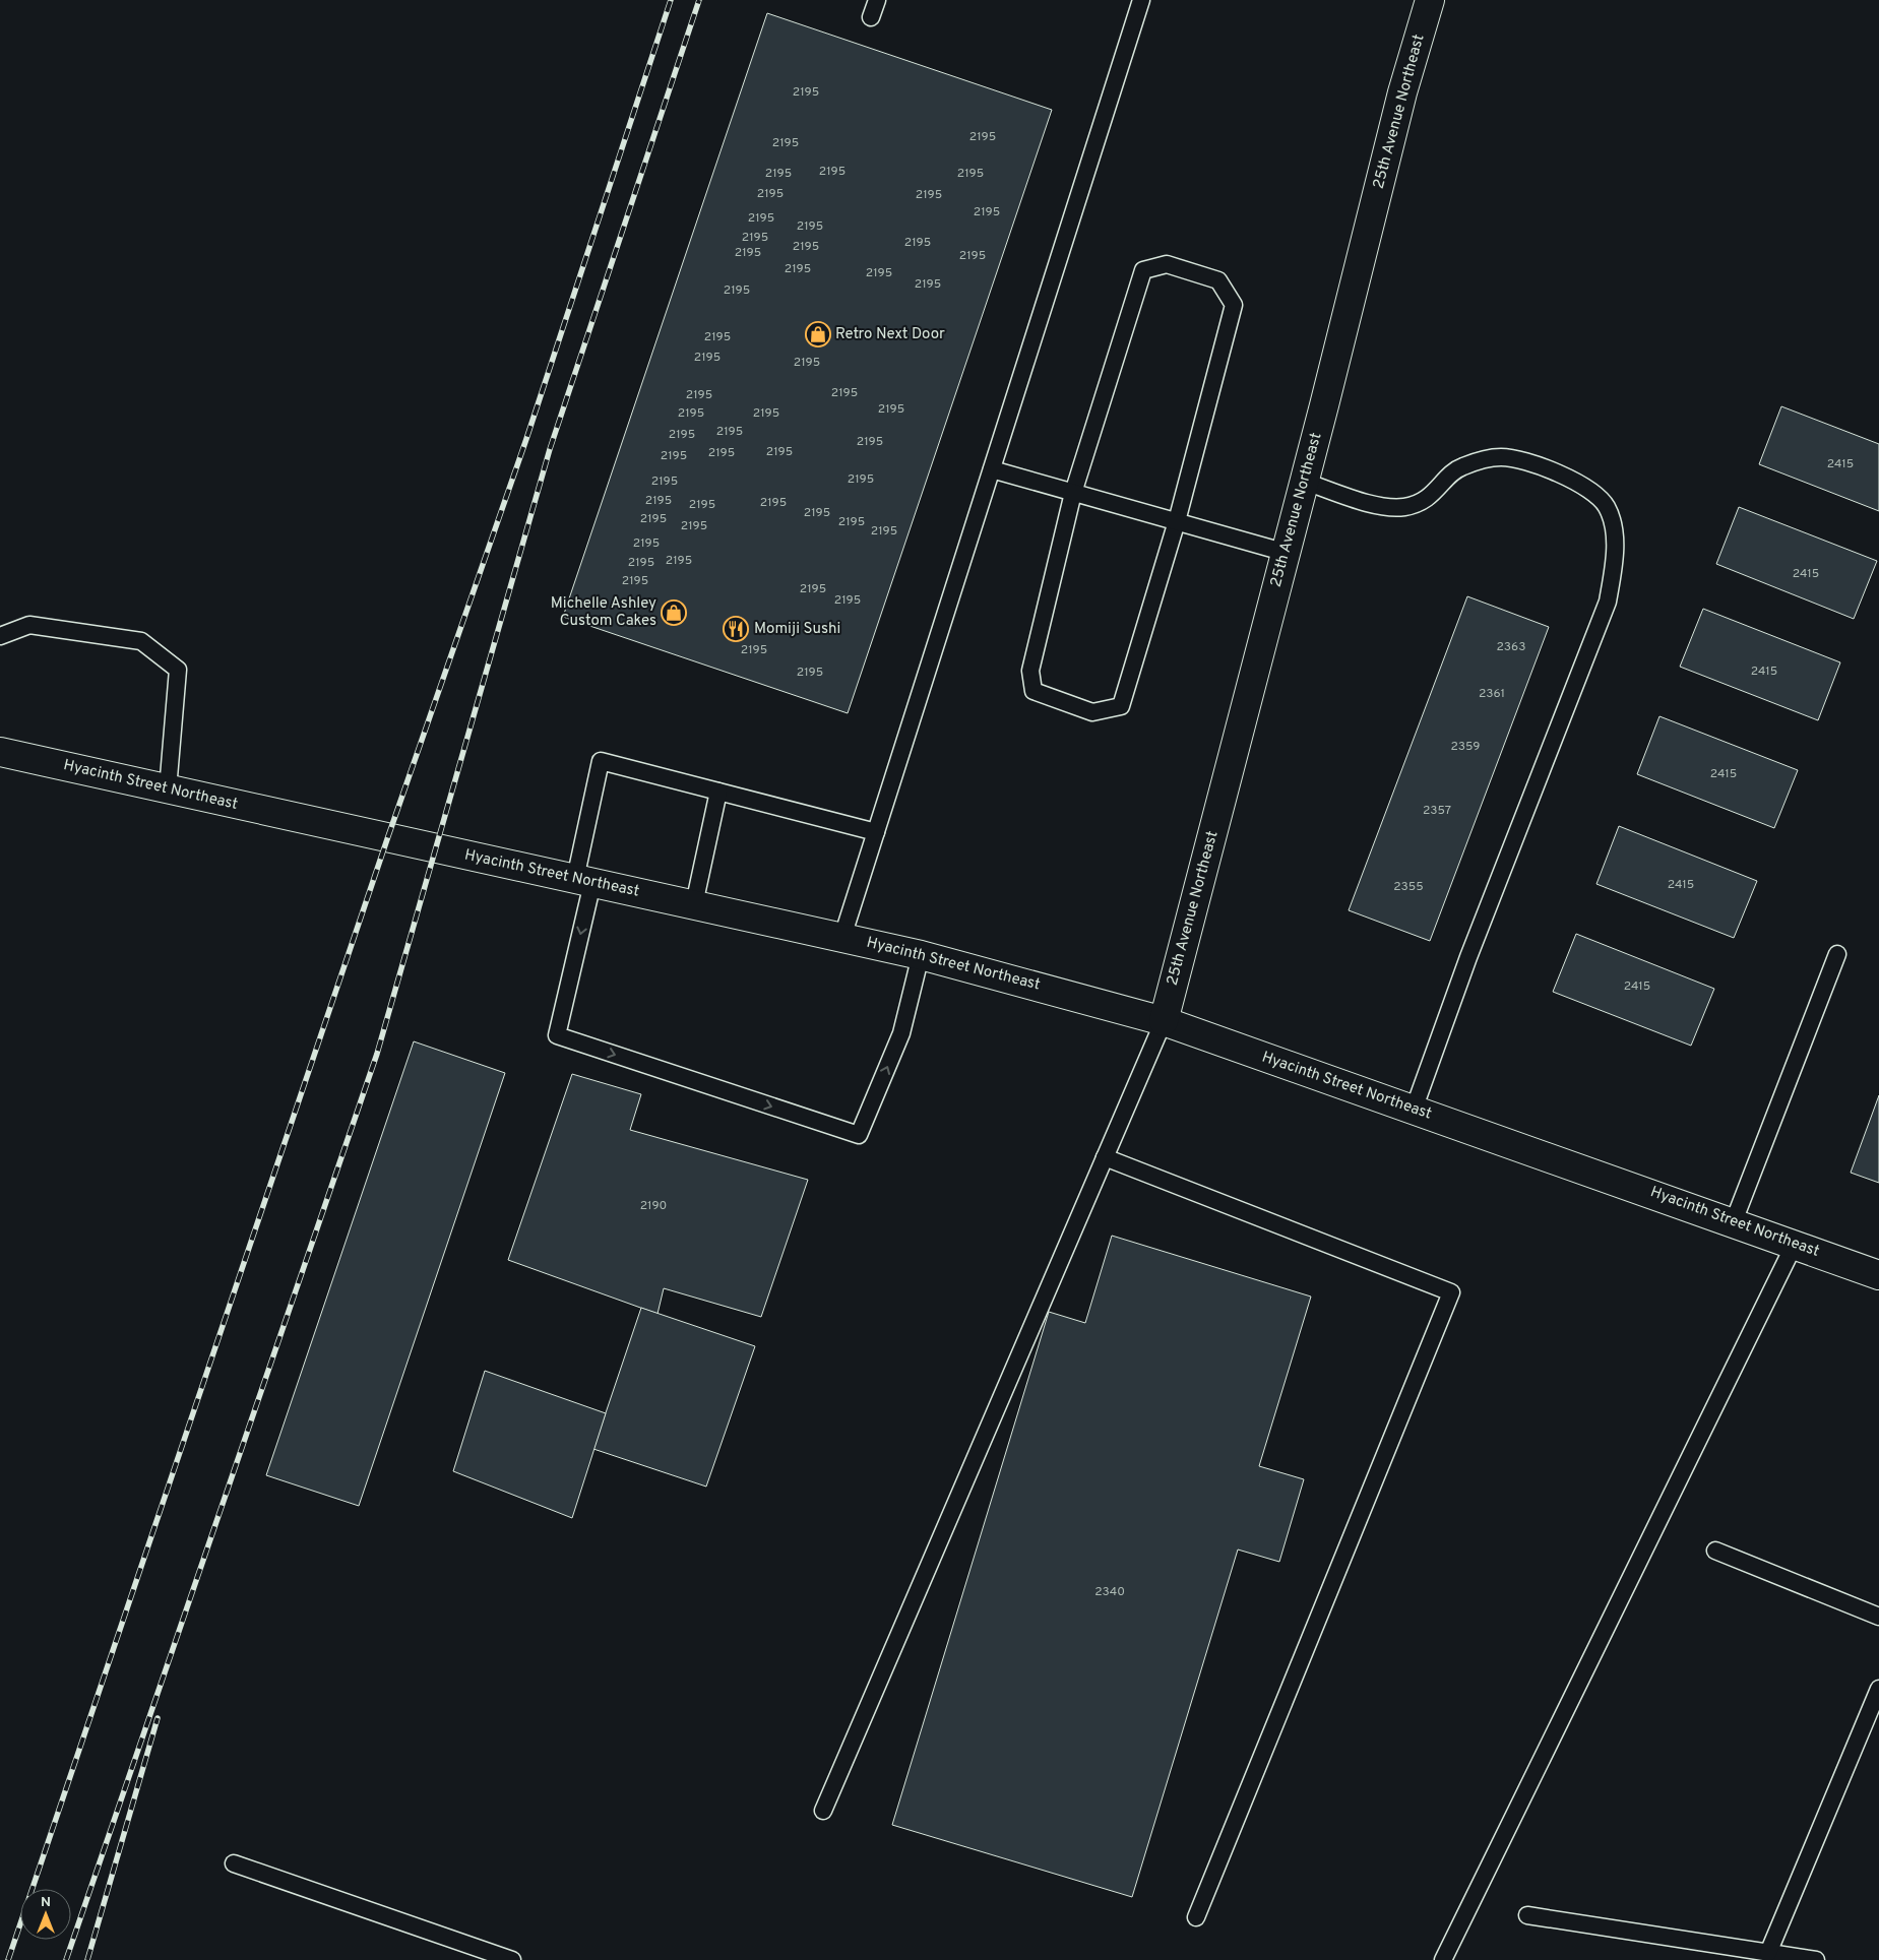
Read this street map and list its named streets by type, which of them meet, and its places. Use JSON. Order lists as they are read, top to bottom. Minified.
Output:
{"streets":{"main road":["25th Avenue Northeast","Hyacinth Street Northeast"]},"crossings":[["25th Avenue Northeast","Hyacinth Street Northeast"]],"places":{"shop":["Retro Next Door","Michelle Ashley Custom Cakes"],"restaurant":["Momiji Sushi"]},"house_numbers":["2195","2195","2195","2195","2195","2195","2195","2195","2195","2195","2195","2195","2195","2195","2195","2195","2195","2195","2195","2195","2195","2195","2195","2195","2195","2195","2195","2195","2195","2195","2195","2195","2195","2195","2415","2195","2195","2195","2195","2195","2195","2195","2195","2195","2195","2195","2195","2195","2415","2195","2195","2195","2363","2195","2415","2195","2361","2359","2415","2357","2415","2355","2415","2190","2340"],"north":"top"}
